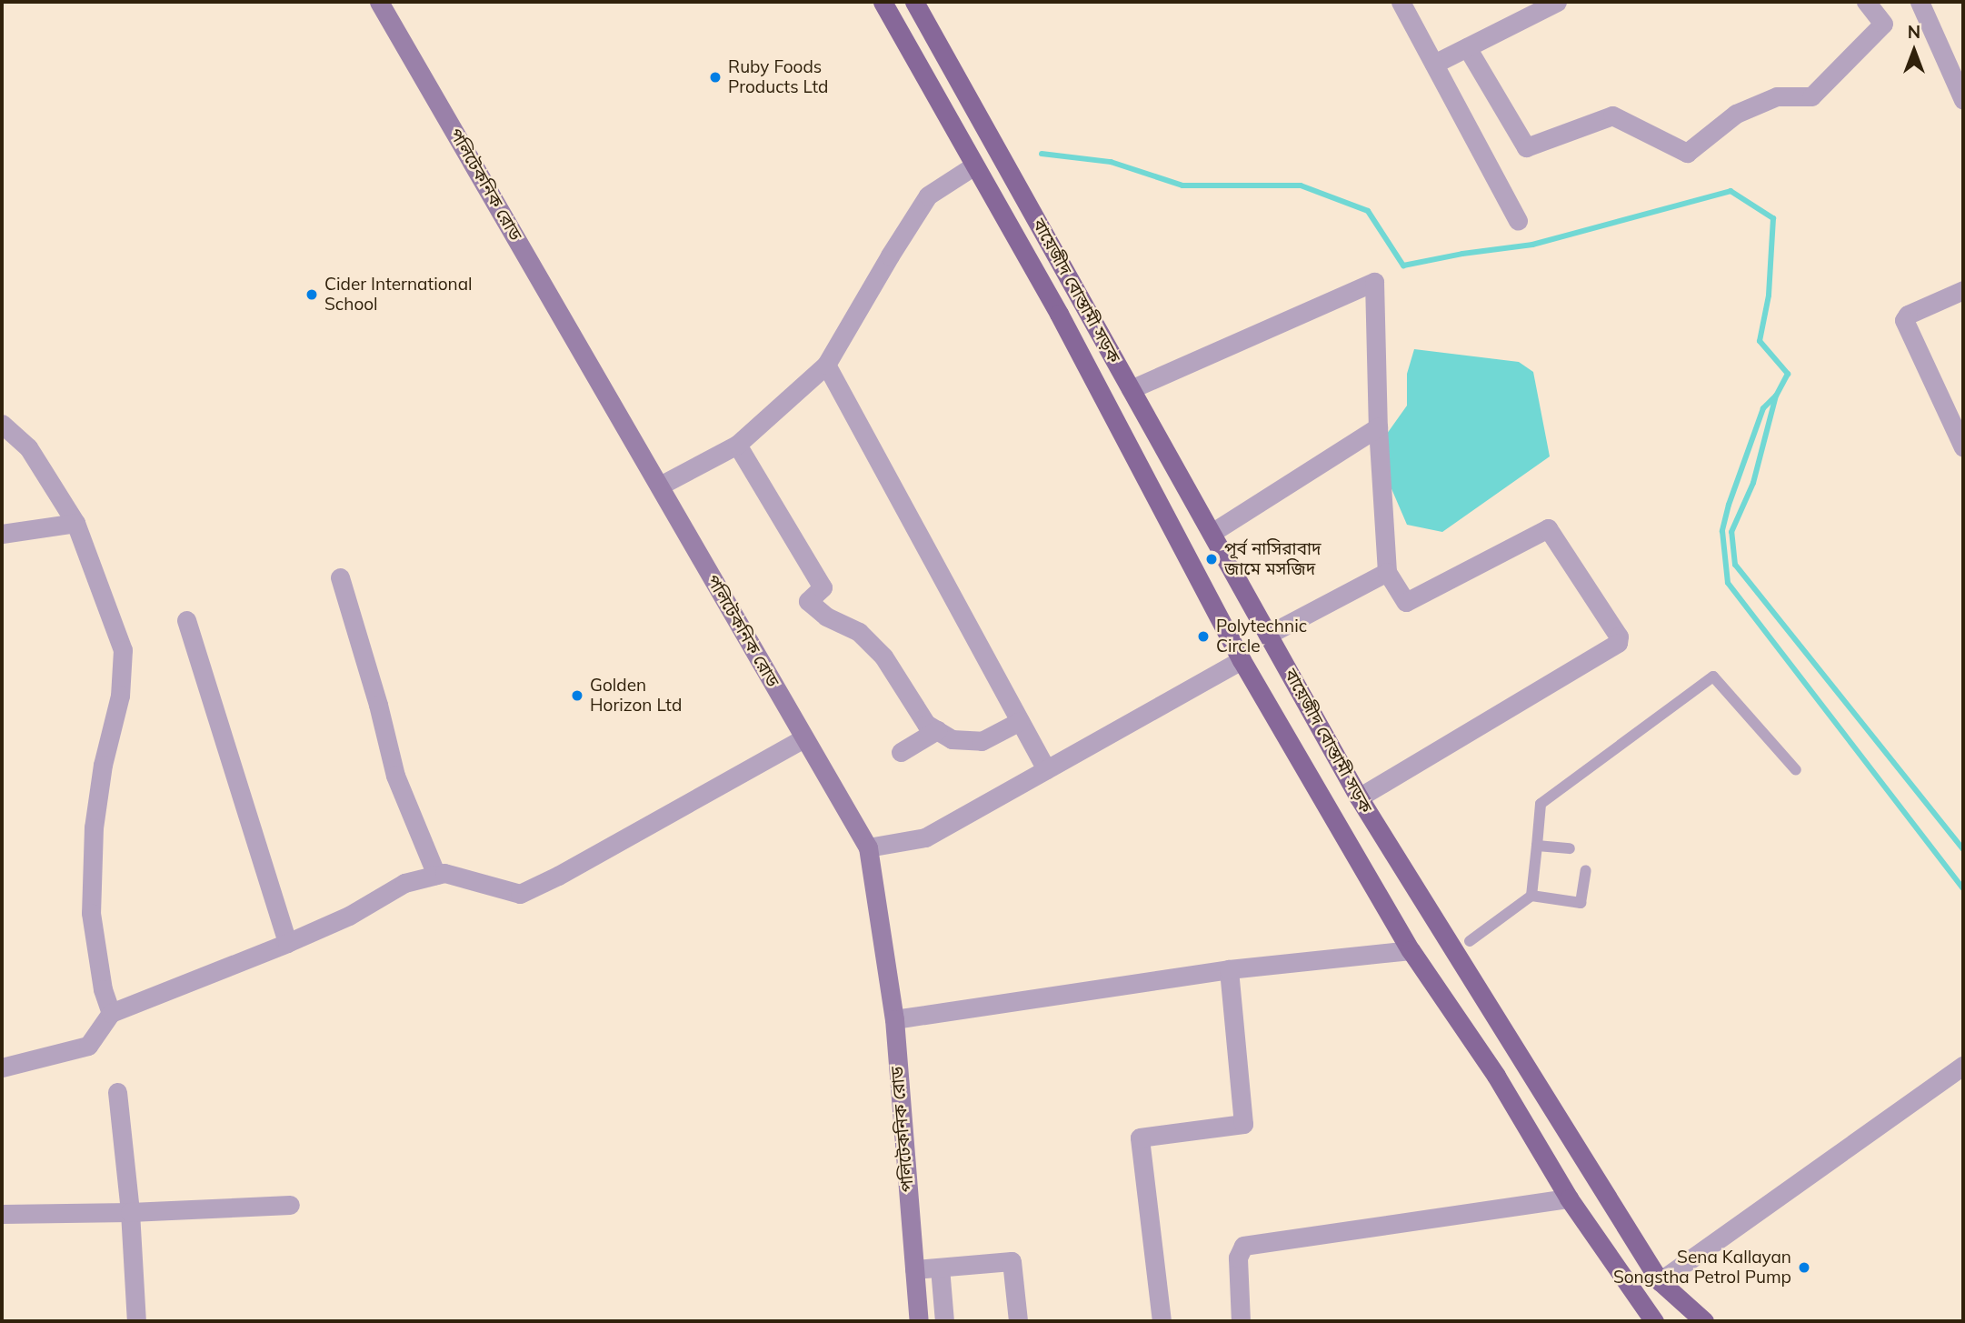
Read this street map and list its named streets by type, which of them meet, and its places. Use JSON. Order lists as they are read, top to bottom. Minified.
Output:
{"streets":{"main road":["পলিটেকনিক রোড","বায়েজীদ বোস্তামী সড়ক"]},"places":["Ruby Foods Products Ltd","Cider International School","পূর্ব নাসিরাবাদ জামে মসজিদ","Polytechnic Circle","Golden Horizon Ltd","Sena Kallayan Songstha Petrol Pump"],"north":"top"}
